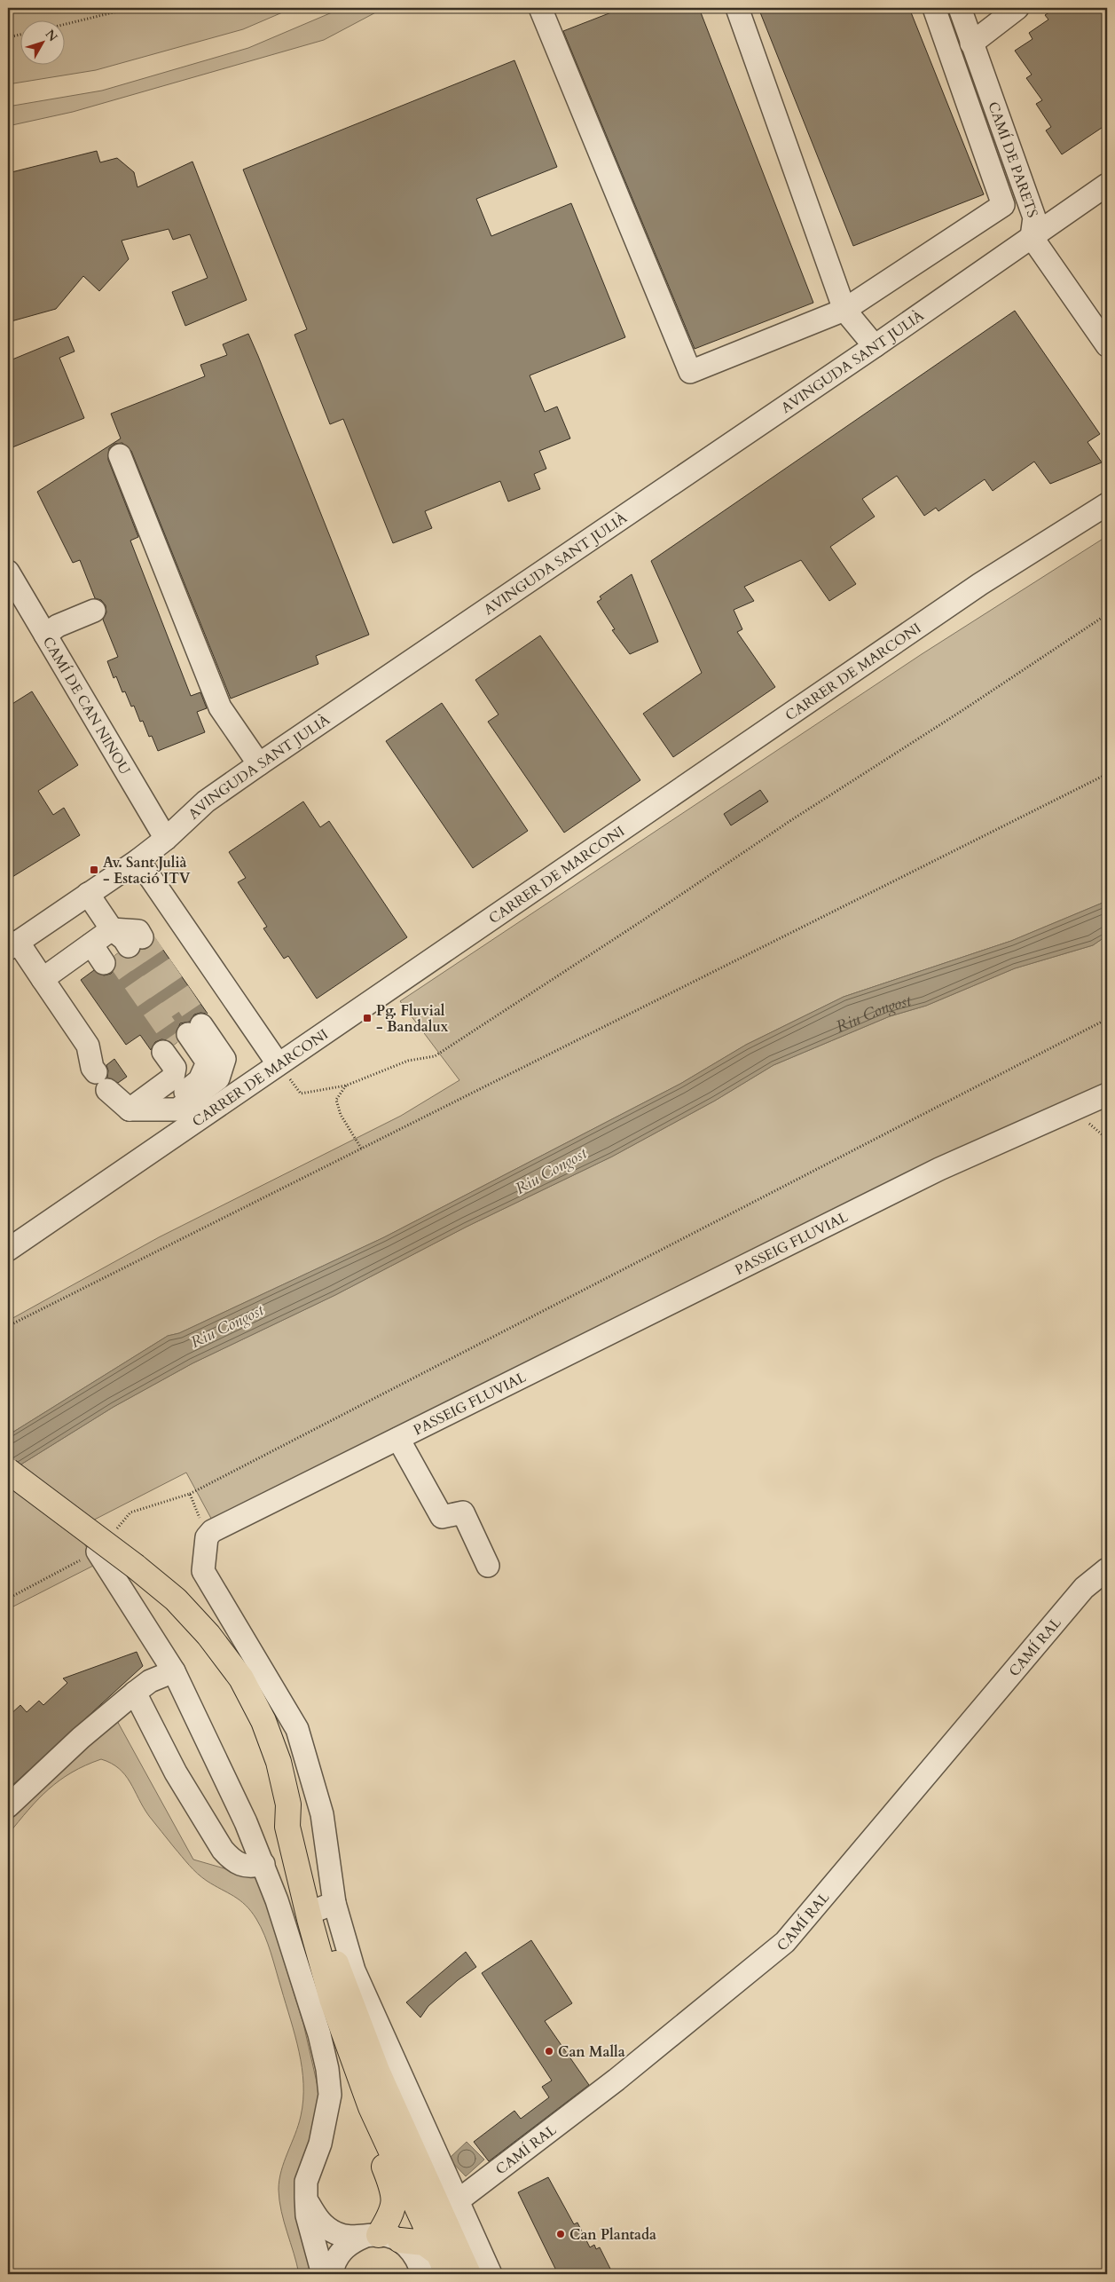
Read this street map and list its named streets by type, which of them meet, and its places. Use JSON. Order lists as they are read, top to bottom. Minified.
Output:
{"streets":{"street":["CAMÍ DE PARETS","AVINGUDA SANT JULIÀ","CARRER DE MARCONI","CAMÍ DE CAN NINOU","PASSEIG FLUVIAL","CAMÍ RAL"]},"crossings":[["CAMÍ DE PARETS","AVINGUDA SANT JULIÀ"],["AVINGUDA SANT JULIÀ","CAMÍ DE CAN NINOU"]],"water":["Riu Congost"],"places":{"transit":["Av. Sant Julià - Estació ITV","Pg. Fluvial - Bandalux"],"other":["Can Malla","Can Plantada"]},"north":"top right"}
